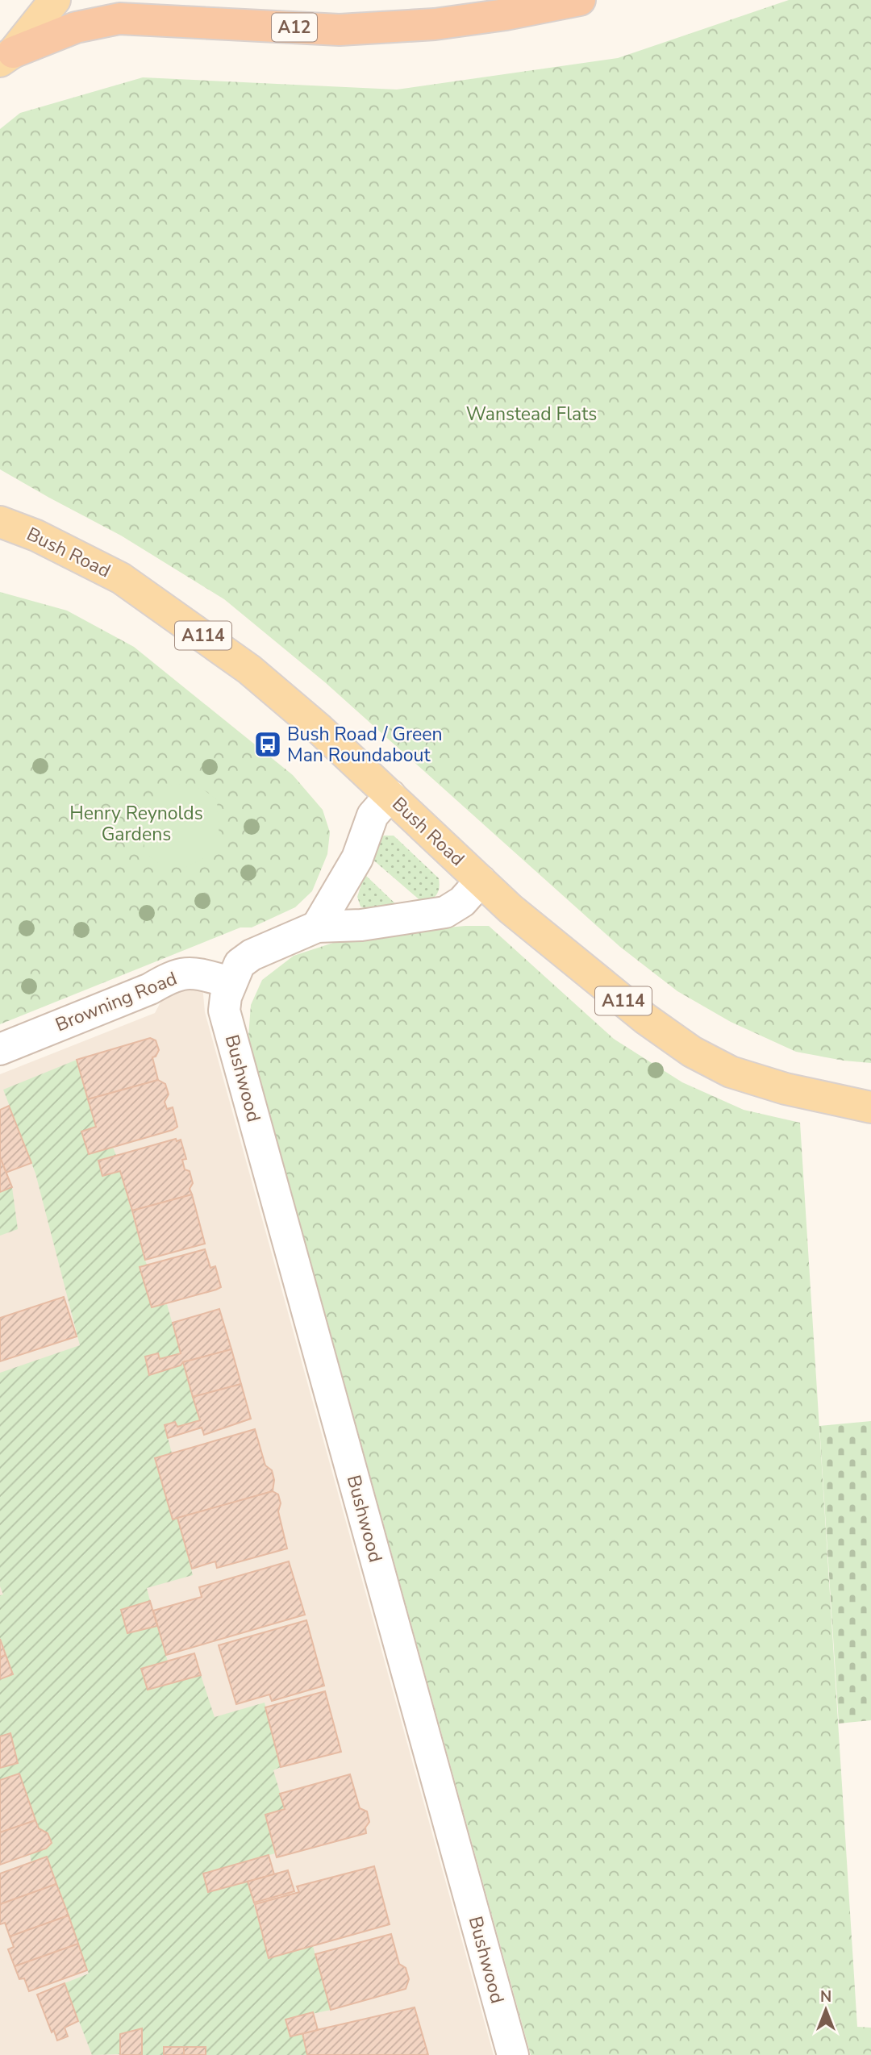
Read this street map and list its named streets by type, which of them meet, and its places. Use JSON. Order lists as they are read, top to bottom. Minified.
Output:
{"streets":{"highway":["A12"],"main road":["Bush Road","A114"],"street":["Browning Road","Bushwood"]},"crossings":[["Browning Road","Bushwood"]],"parks":["Wanstead Flats","Henry Reynolds Gardens"],"places":{"bus stop":["Bush Road / Green Man Roundabout"]},"north":"top"}
